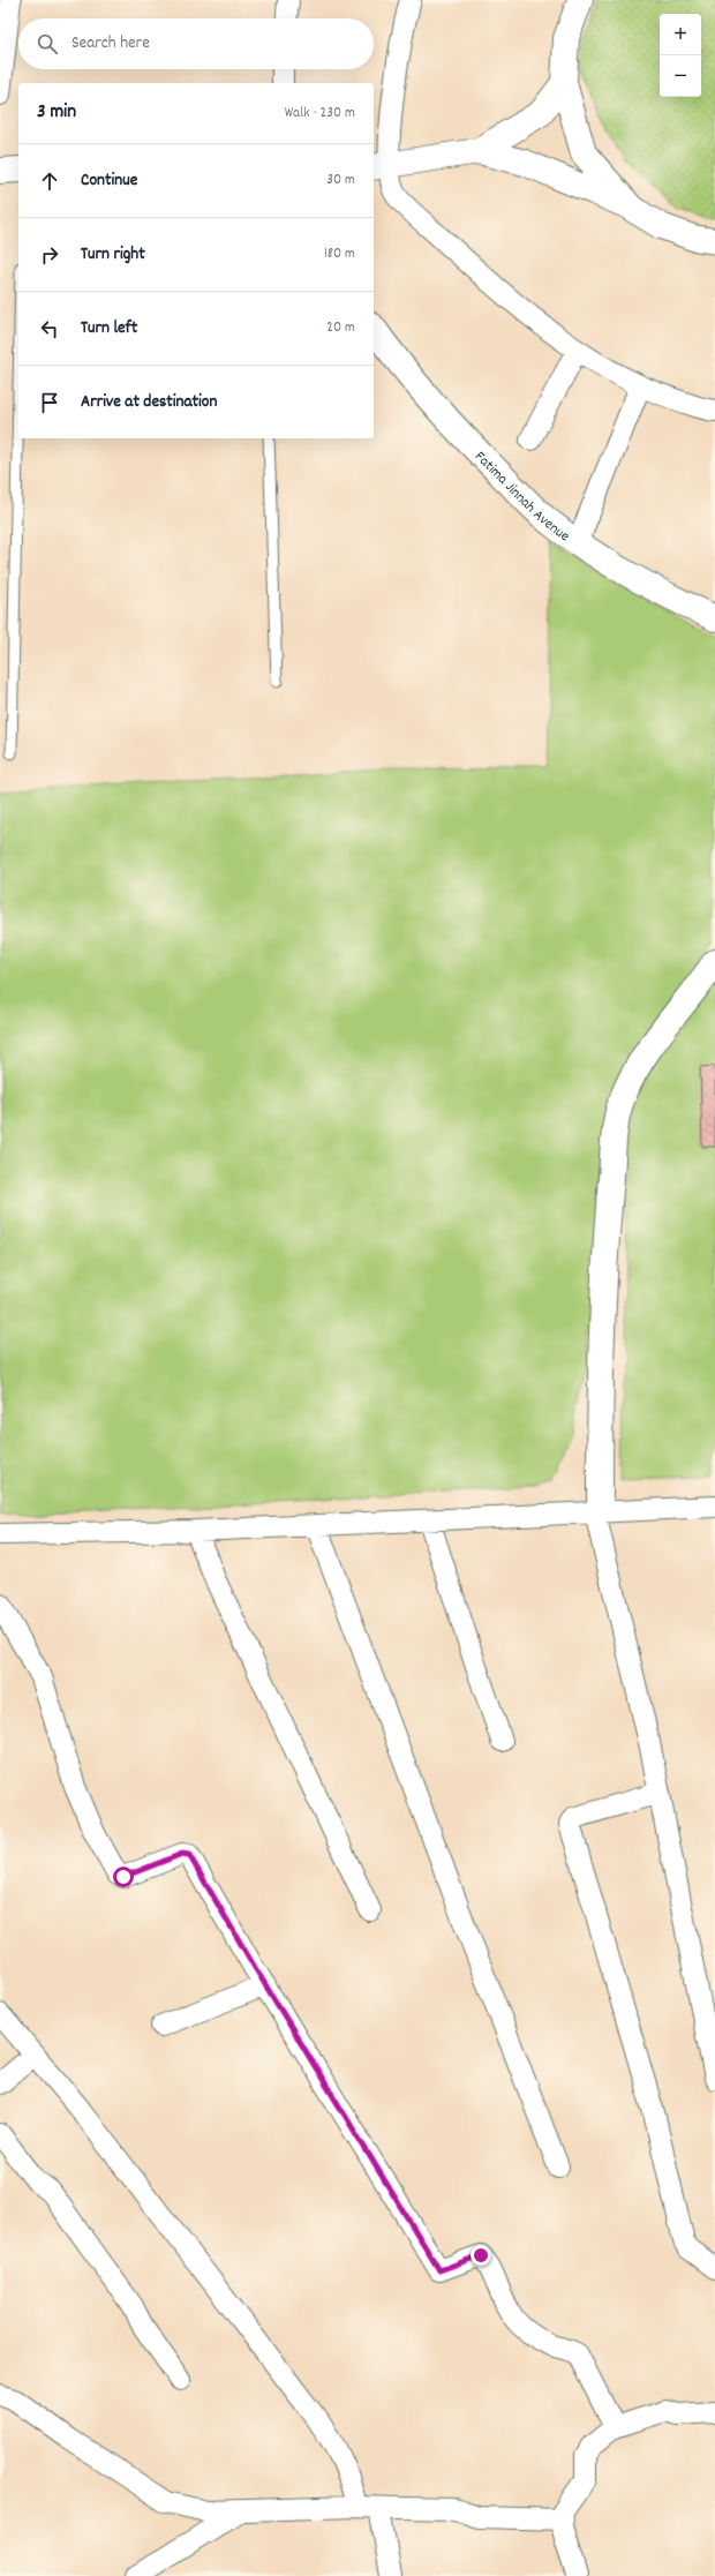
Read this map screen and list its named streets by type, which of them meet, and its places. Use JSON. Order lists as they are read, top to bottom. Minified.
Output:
{"streets":{"street":["Fatima Jinnah Avenue"]},"page":{"map_buttons":["+","−"],"search":"Search here","heading":["3 min","Walk · 230 m"],"list":[["Continue","30 m"],["Turn right","180 m"],["Turn left","20 m"],"Arrive at destination"]}}
